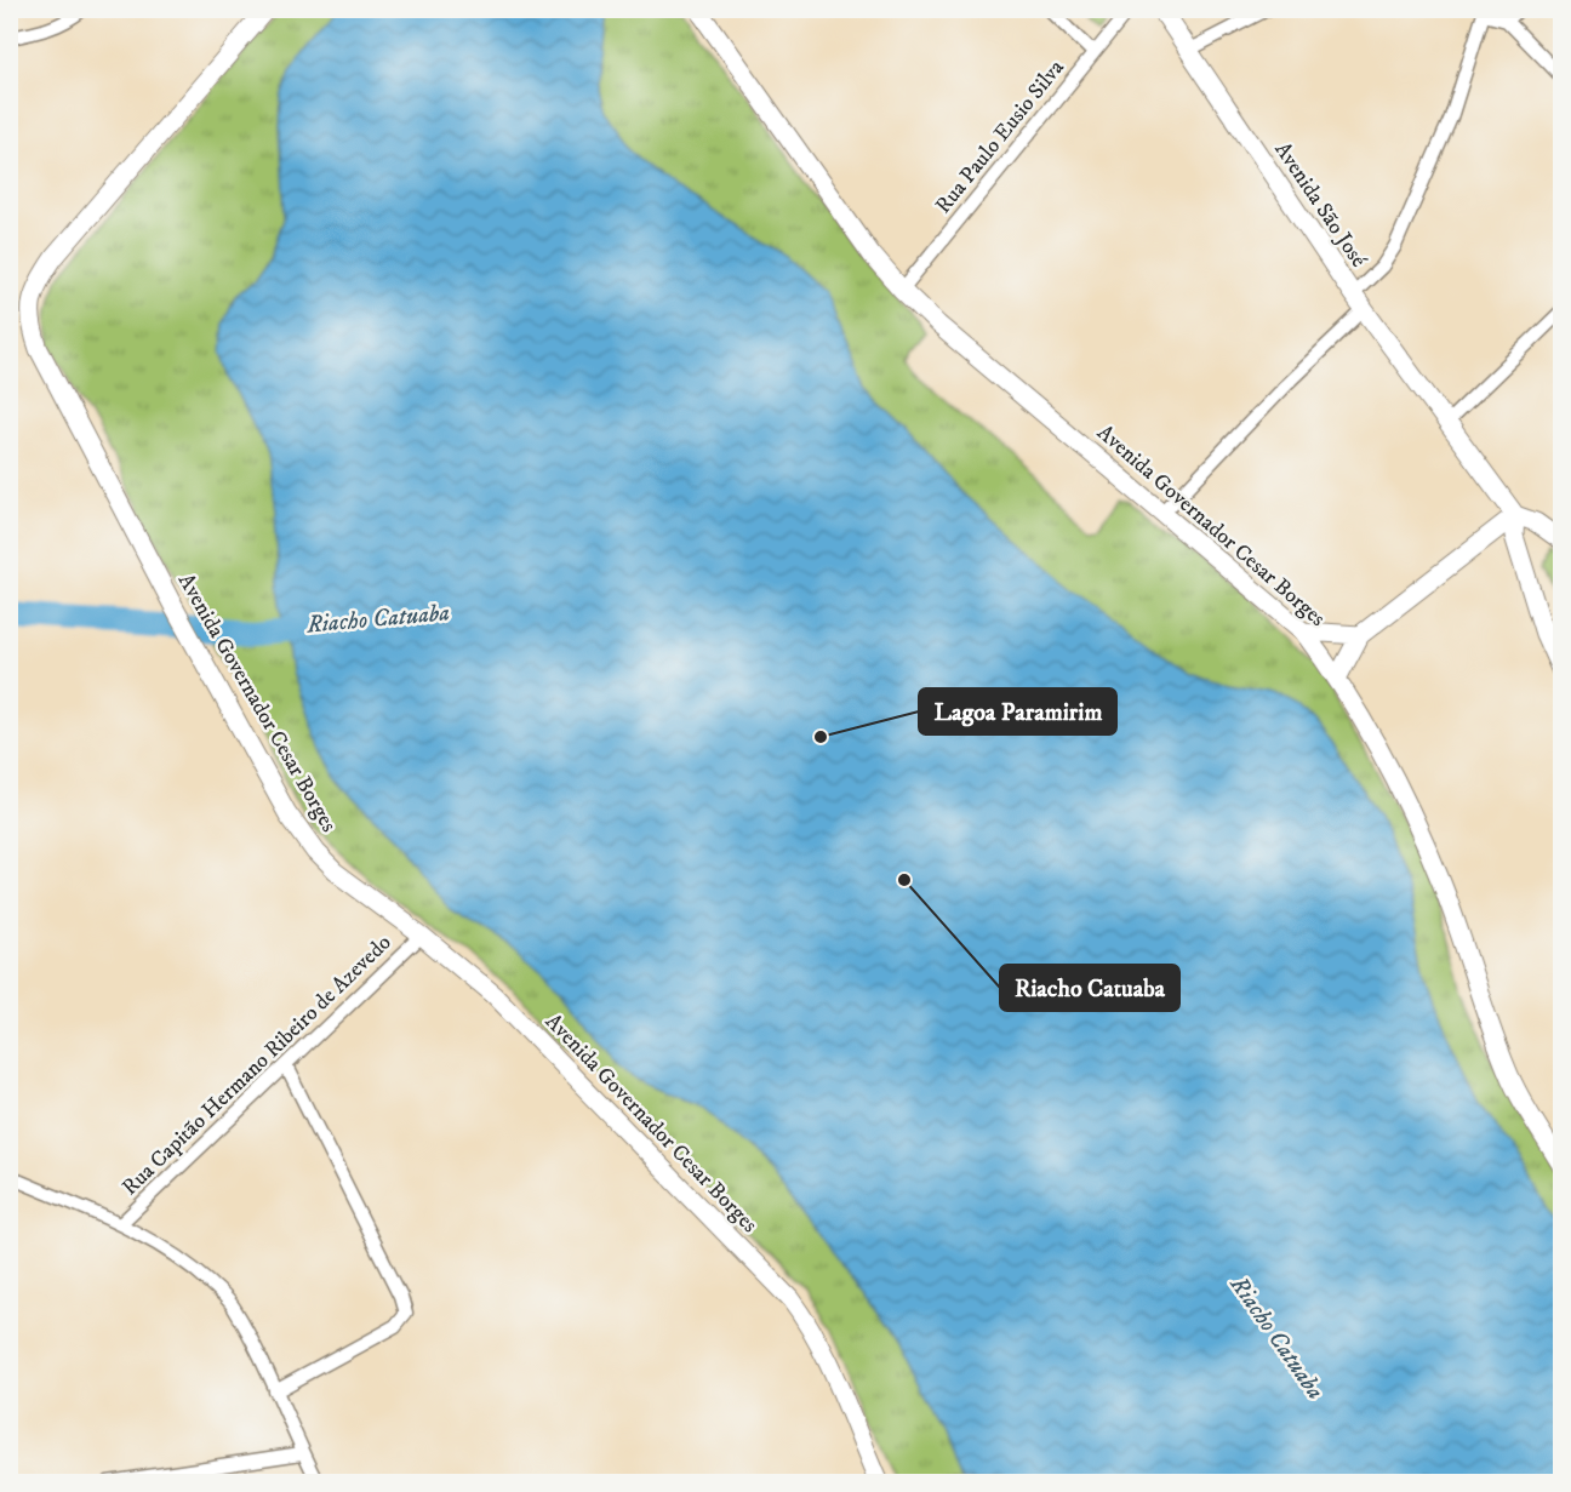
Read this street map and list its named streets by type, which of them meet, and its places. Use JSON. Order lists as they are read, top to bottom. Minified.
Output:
{"streets":{"street":["Rua Paulo Eusio Silva","Avenida São José","Avenida Governador Cesar Borges","Rua Capitão Hermano Ribeiro de Azevedo"]},"crossings":[["Rua Paulo Eusio Silva","Avenida Governador Cesar Borges"],["Avenida Governador Cesar Borges","Rua Capitão Hermano Ribeiro de Azevedo"]],"water":["Riacho Catuaba"],"places":["Lagoa Paramirim","Riacho Catuaba"]}
